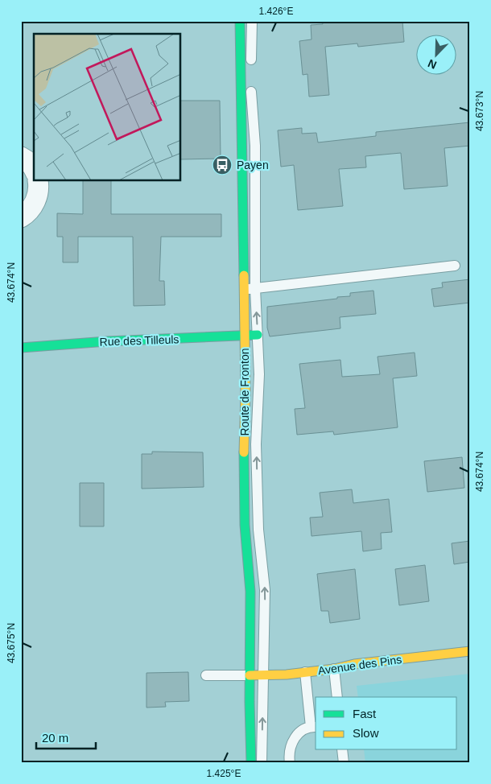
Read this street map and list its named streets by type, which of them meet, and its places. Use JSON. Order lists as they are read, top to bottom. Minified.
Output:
{"streets":{"main road":["Rue des Tilleuls","Route de Fronton","Avenue des Pins"]},"crossings":[["Rue des Tilleuls","Route de Fronton"],["Route de Fronton","Avenue des Pins"]],"places":{"bus stop":["Payen"]},"legend":["Fast","Slow"],"scale_bar":"20 m","north":"bottom left","coordinates":["1.426°E","43.673°N","43.674°N","43.675°N","1.425°E"]}
